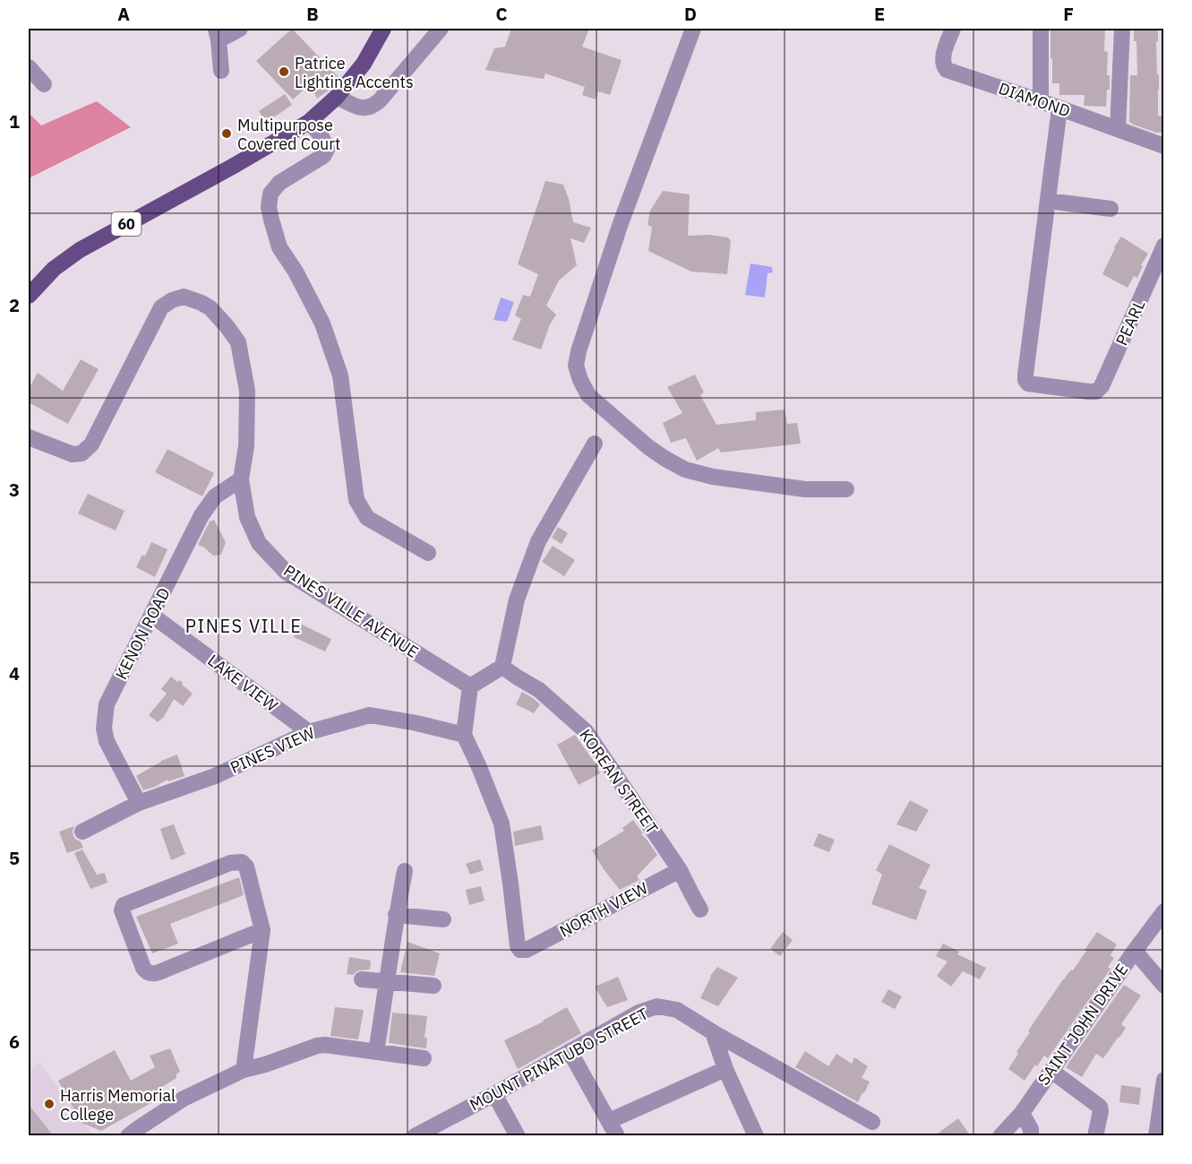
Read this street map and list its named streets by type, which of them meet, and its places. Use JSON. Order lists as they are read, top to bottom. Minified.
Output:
{"streets":{"main road":["60"],"street":["DIAMOND","PEARL","PINES VILLE AVENUE","KENON ROAD","LAKE VIEW","PINES VIEW","KOREAN STREET","NORTH VIEW","SAINT JOHN DRIVE","MOUNT PINATUBO STREET"]},"crossings":[["PINES VILLE AVENUE","KENON ROAD"],["KENON ROAD","LAKE VIEW"],["KENON ROAD","PINES VIEW"],["LAKE VIEW","PINES VIEW"],["PINES VIEW","NORTH VIEW"],["KOREAN STREET","NORTH VIEW"]],"districts":["PINES VILLE"],"places":["Patrice Lighting Accents","Multipurpose Covered Court","Harris Memorial College"],"grid":{"columns":["A","B","C","D","E","F"],"rows":["1","2","3","4","5","6"]}}
